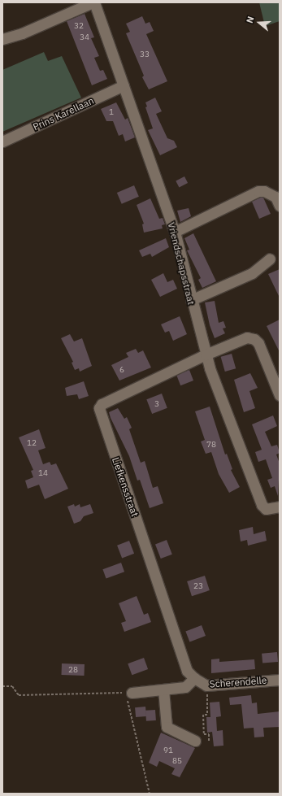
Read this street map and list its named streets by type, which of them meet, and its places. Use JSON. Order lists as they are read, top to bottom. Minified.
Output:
{"streets":{"street":["Prins Karellaan","Vriendschapsstraat","Liefkensstraat","Scherendelle"]},"crossings":[["Prins Karellaan","Vriendschapsstraat"],["Vriendschapsstraat","Liefkensstraat"],["Liefkensstraat","Scherendelle"]],"house_numbers":["32","34","33","1","6","3","12","78","14","23","28","91","85"],"north":"left"}
